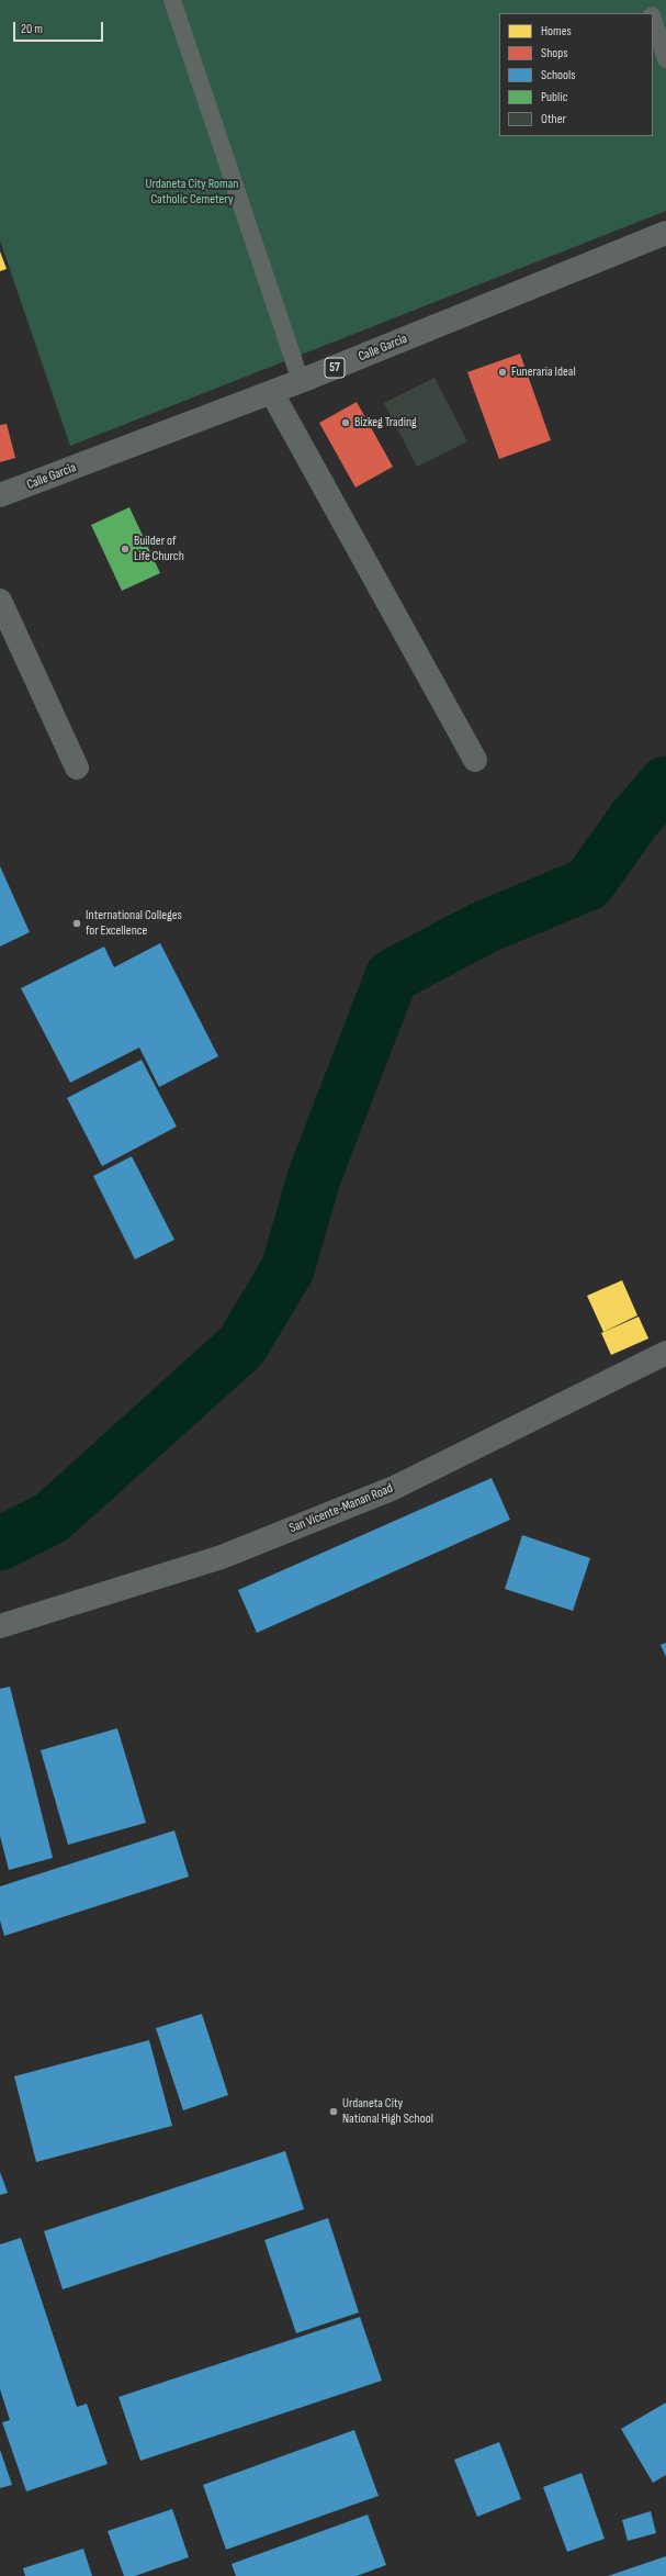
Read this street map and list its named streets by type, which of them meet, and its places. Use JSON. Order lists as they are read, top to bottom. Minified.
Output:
{"streets":{"street":["Calle Garcia","57","San Vicente-Manan Road"]},"parks":["Urdaneta City Roman Catholic Cemetery"],"places":["Funeraria Ideal","Bizkeg Trading","Builder of Life Church","International Colleges for Excellence","Urdaneta City National High School"],"legend":["Homes","Shops","Schools","Public","Other"],"scale_bar":"20 m"}
